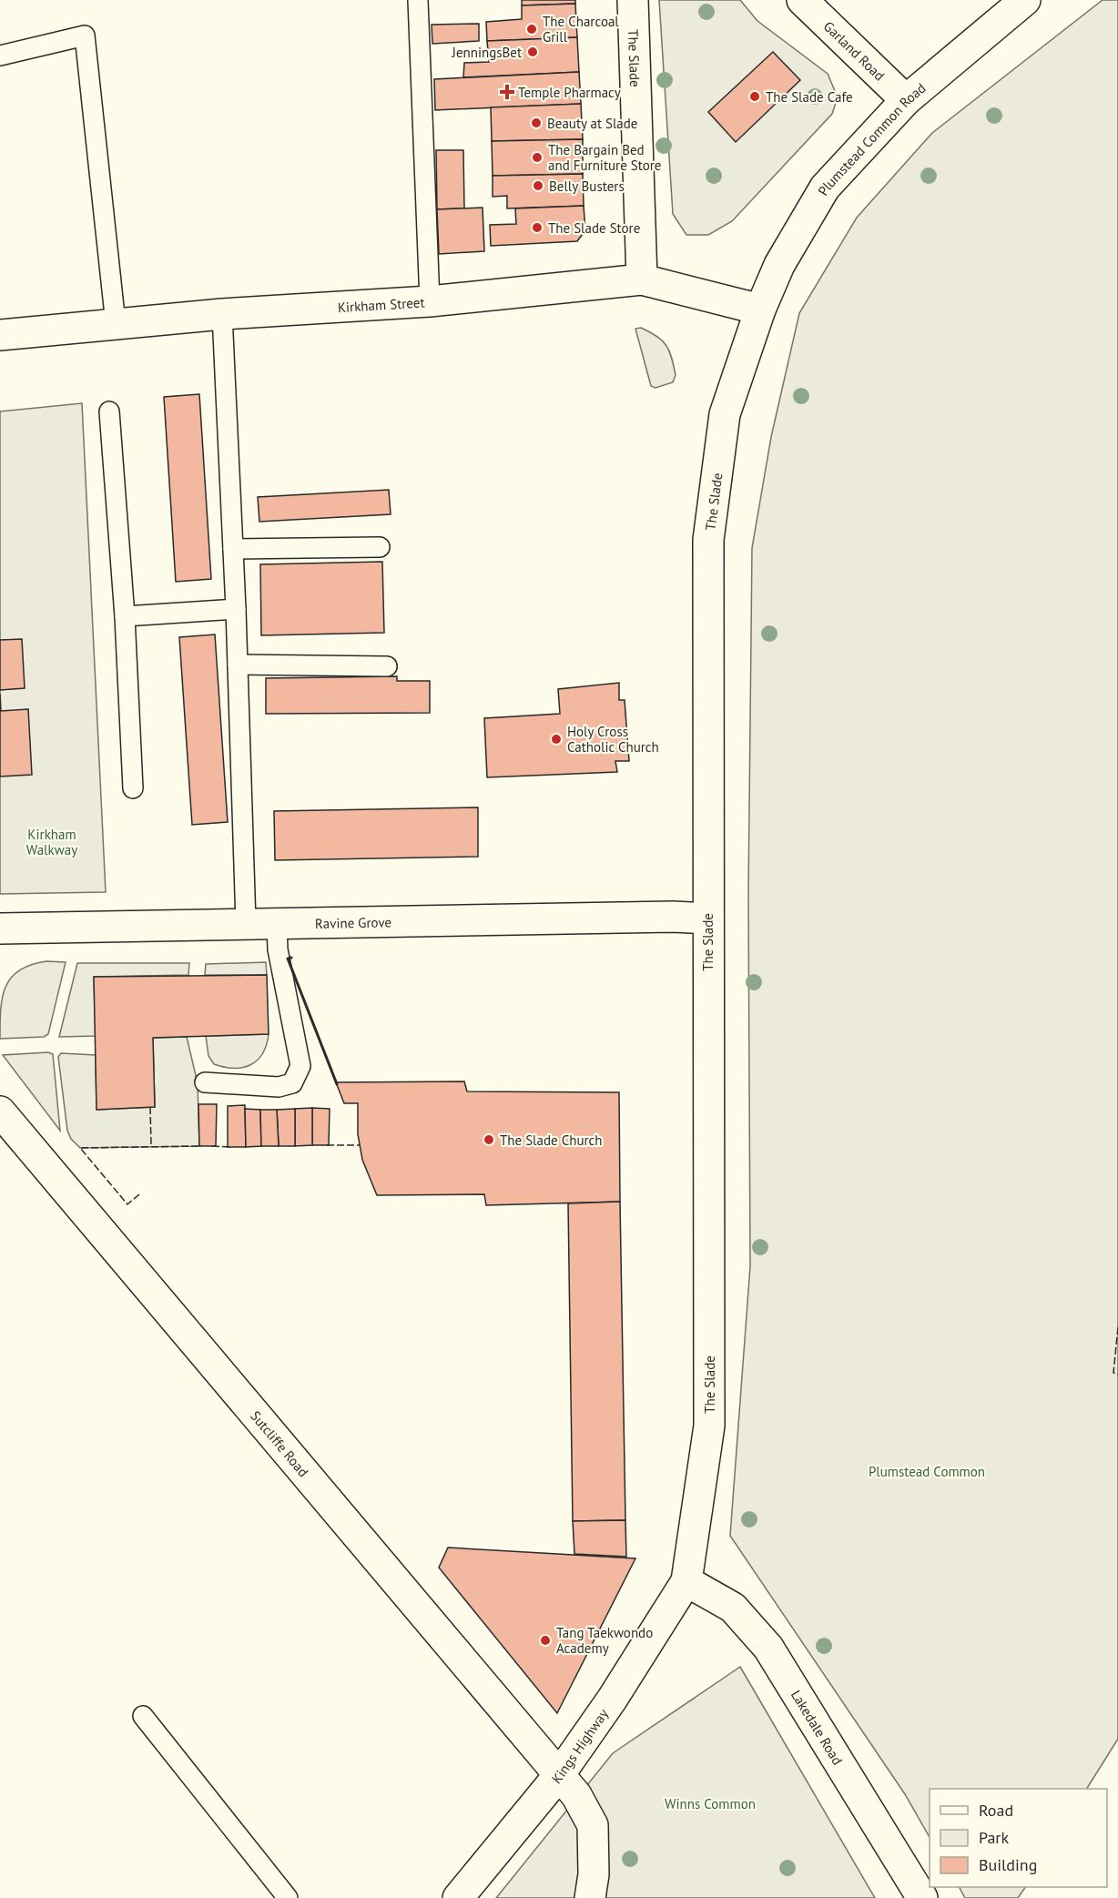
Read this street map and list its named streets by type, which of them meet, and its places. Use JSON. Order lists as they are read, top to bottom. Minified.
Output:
{"streets":{"street":["Garland Road","The Slade","Plumstead Common Road","Kirkham Street","Ravine Grove","Sutcliffe Road","Lakedale Road","Kings Highway"]},"crossings":[["Garland Road","Plumstead Common Road"],["The Slade","Plumstead Common Road"],["The Slade","Kirkham Street"],["The Slade","Ravine Grove"],["The Slade","Lakedale Road"],["The Slade","Kings Highway"],["Plumstead Common Road","Kirkham Street"],["Sutcliffe Road","Kings Highway"],["Lakedale Road","Kings Highway"]],"parks":["Kirkham Walkway","Plumstead Common","Winns Common"],"places":{"other":["The Charcoal Grill","JenningsBet","The Slade Cafe","Beauty at Slade","The Bargain Bed and Furniture Store","Belly Busters","The Slade Store","Holy Cross Catholic Church","The Slade Church","Tang Taekwondo Academy"],"health":["Temple Pharmacy"]},"legend":["Road","Park","Building"]}
